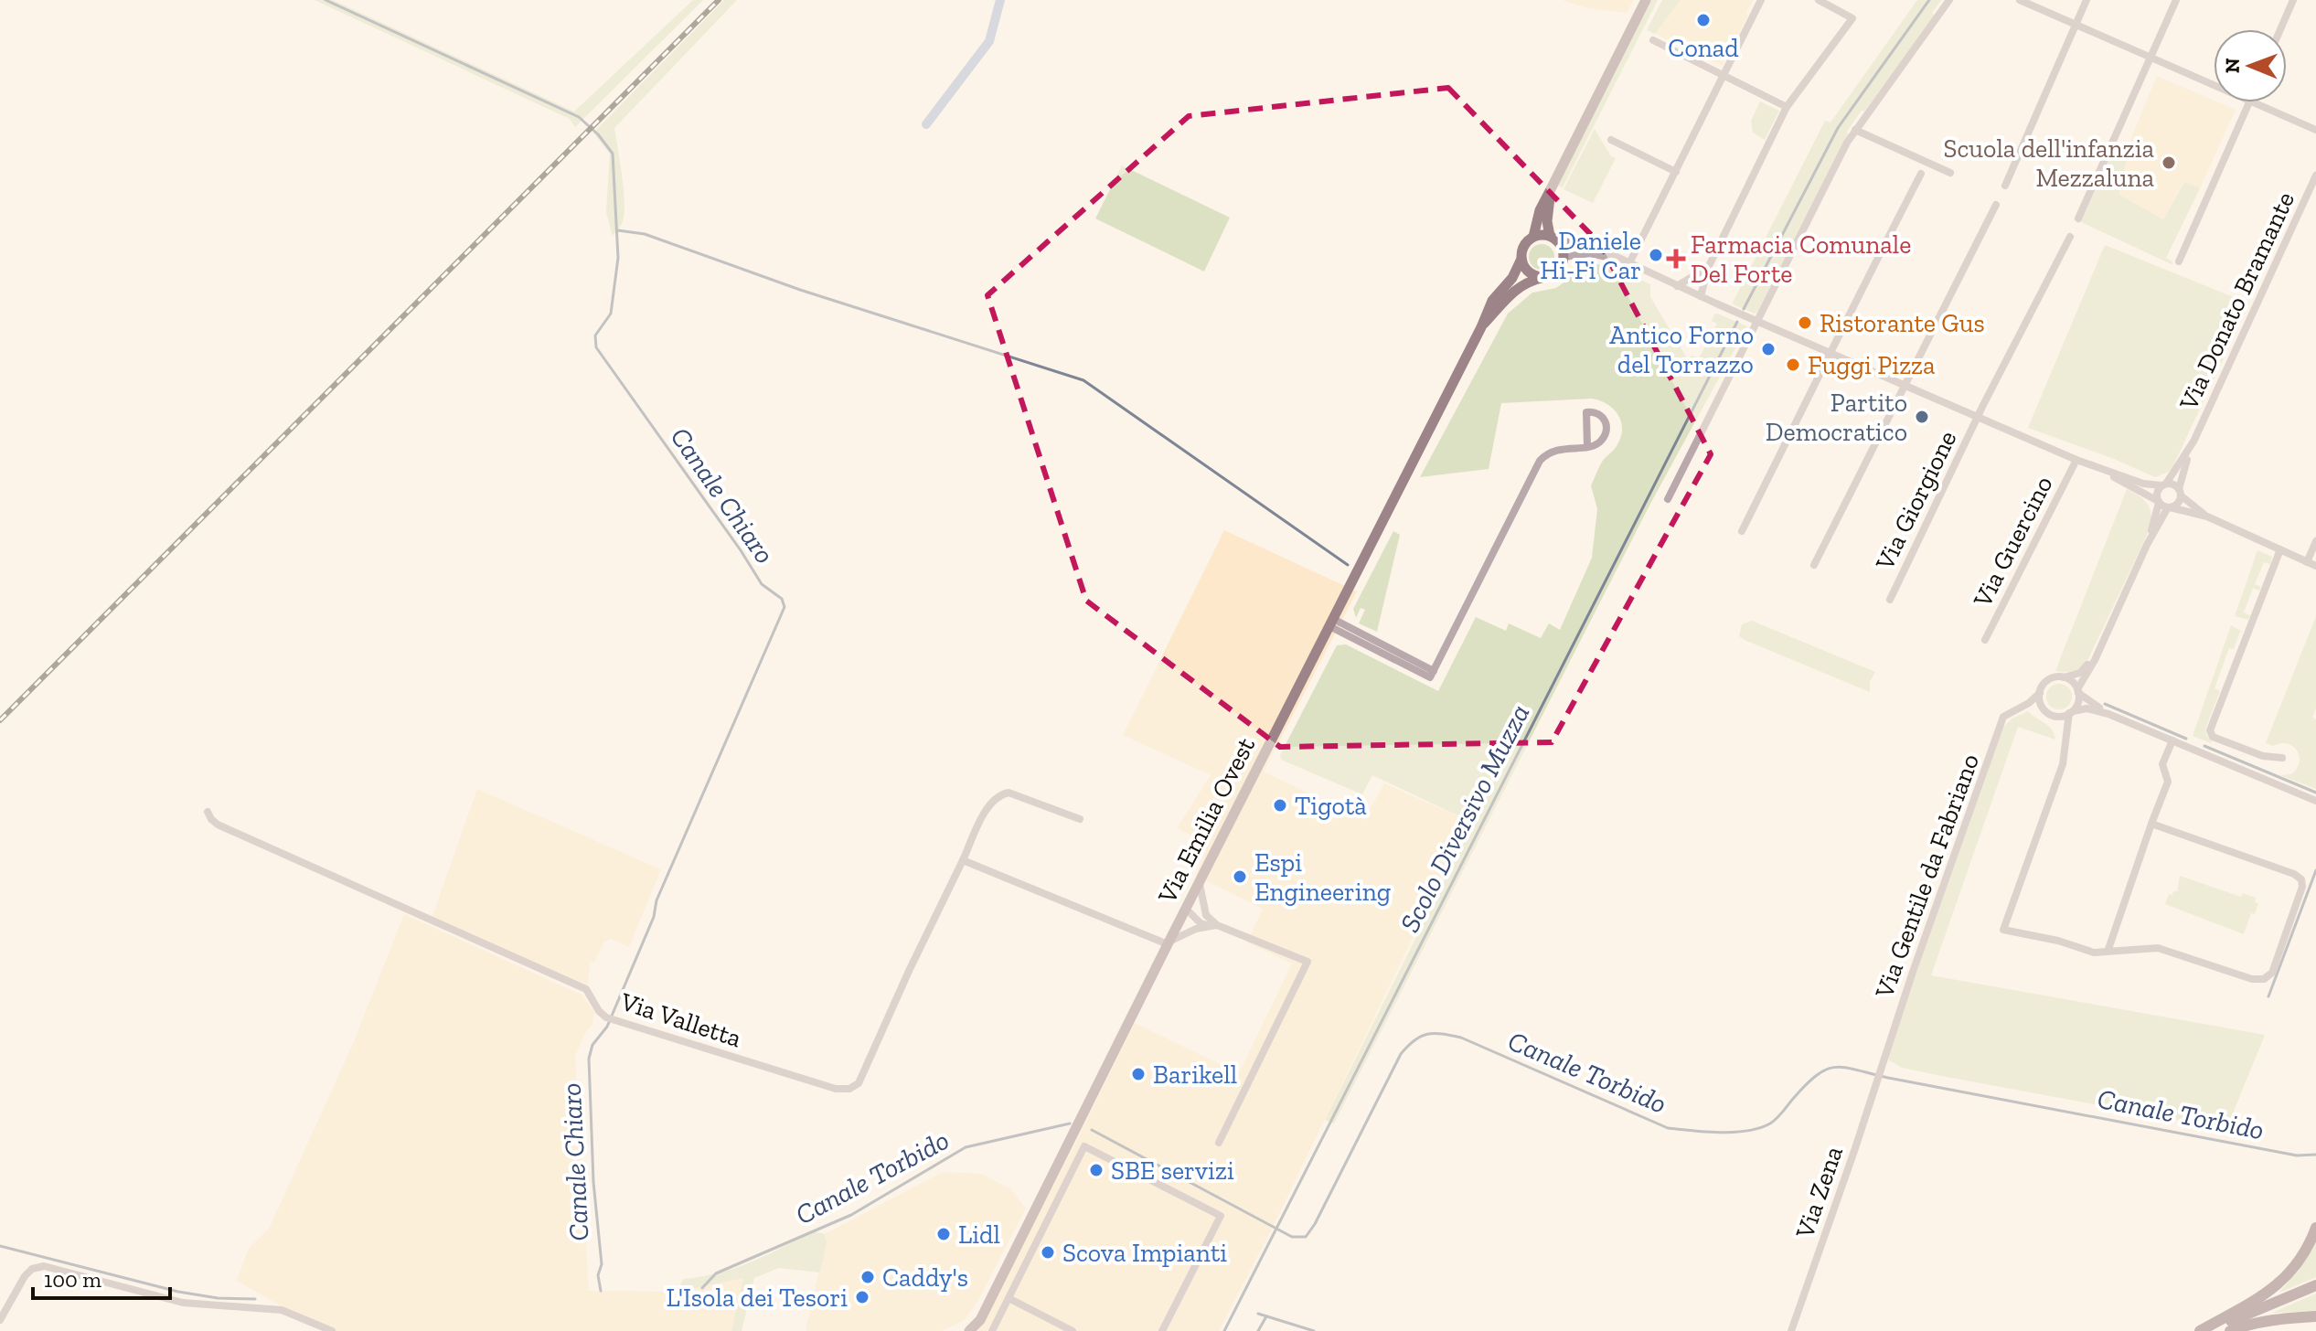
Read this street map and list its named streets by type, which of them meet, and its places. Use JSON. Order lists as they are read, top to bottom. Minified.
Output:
{"streets":{"main road":["Via Emilia Ovest"],"street":["Via Donato Bramante","Via Giorgione","Via Guercino","Via Gentile da Fabriano","Via Valletta","Via Zena"]},"crossings":[["Via Gentile da Fabriano","Via Zena"]],"water":["Canale Chiaro","Scolo Diversivo Muzza","Canale Torbido"],"places":{"other":["Conad","Scuola dell'infanzia Mezzaluna","Daniele Hi-Fi Car","Ristorante Gus","Antico Forno del Torrazzo","Fuggi Pizza","Partito Democratico","Tigotà","Espi Engineering","Barikell","SBE servizi","Lidl","Scova Impianti","Caddy's","L'Isola dei Tesori"],"health":["Farmacia Comunale Del Forte"]},"scale_bar":"100 m","north":"left"}
